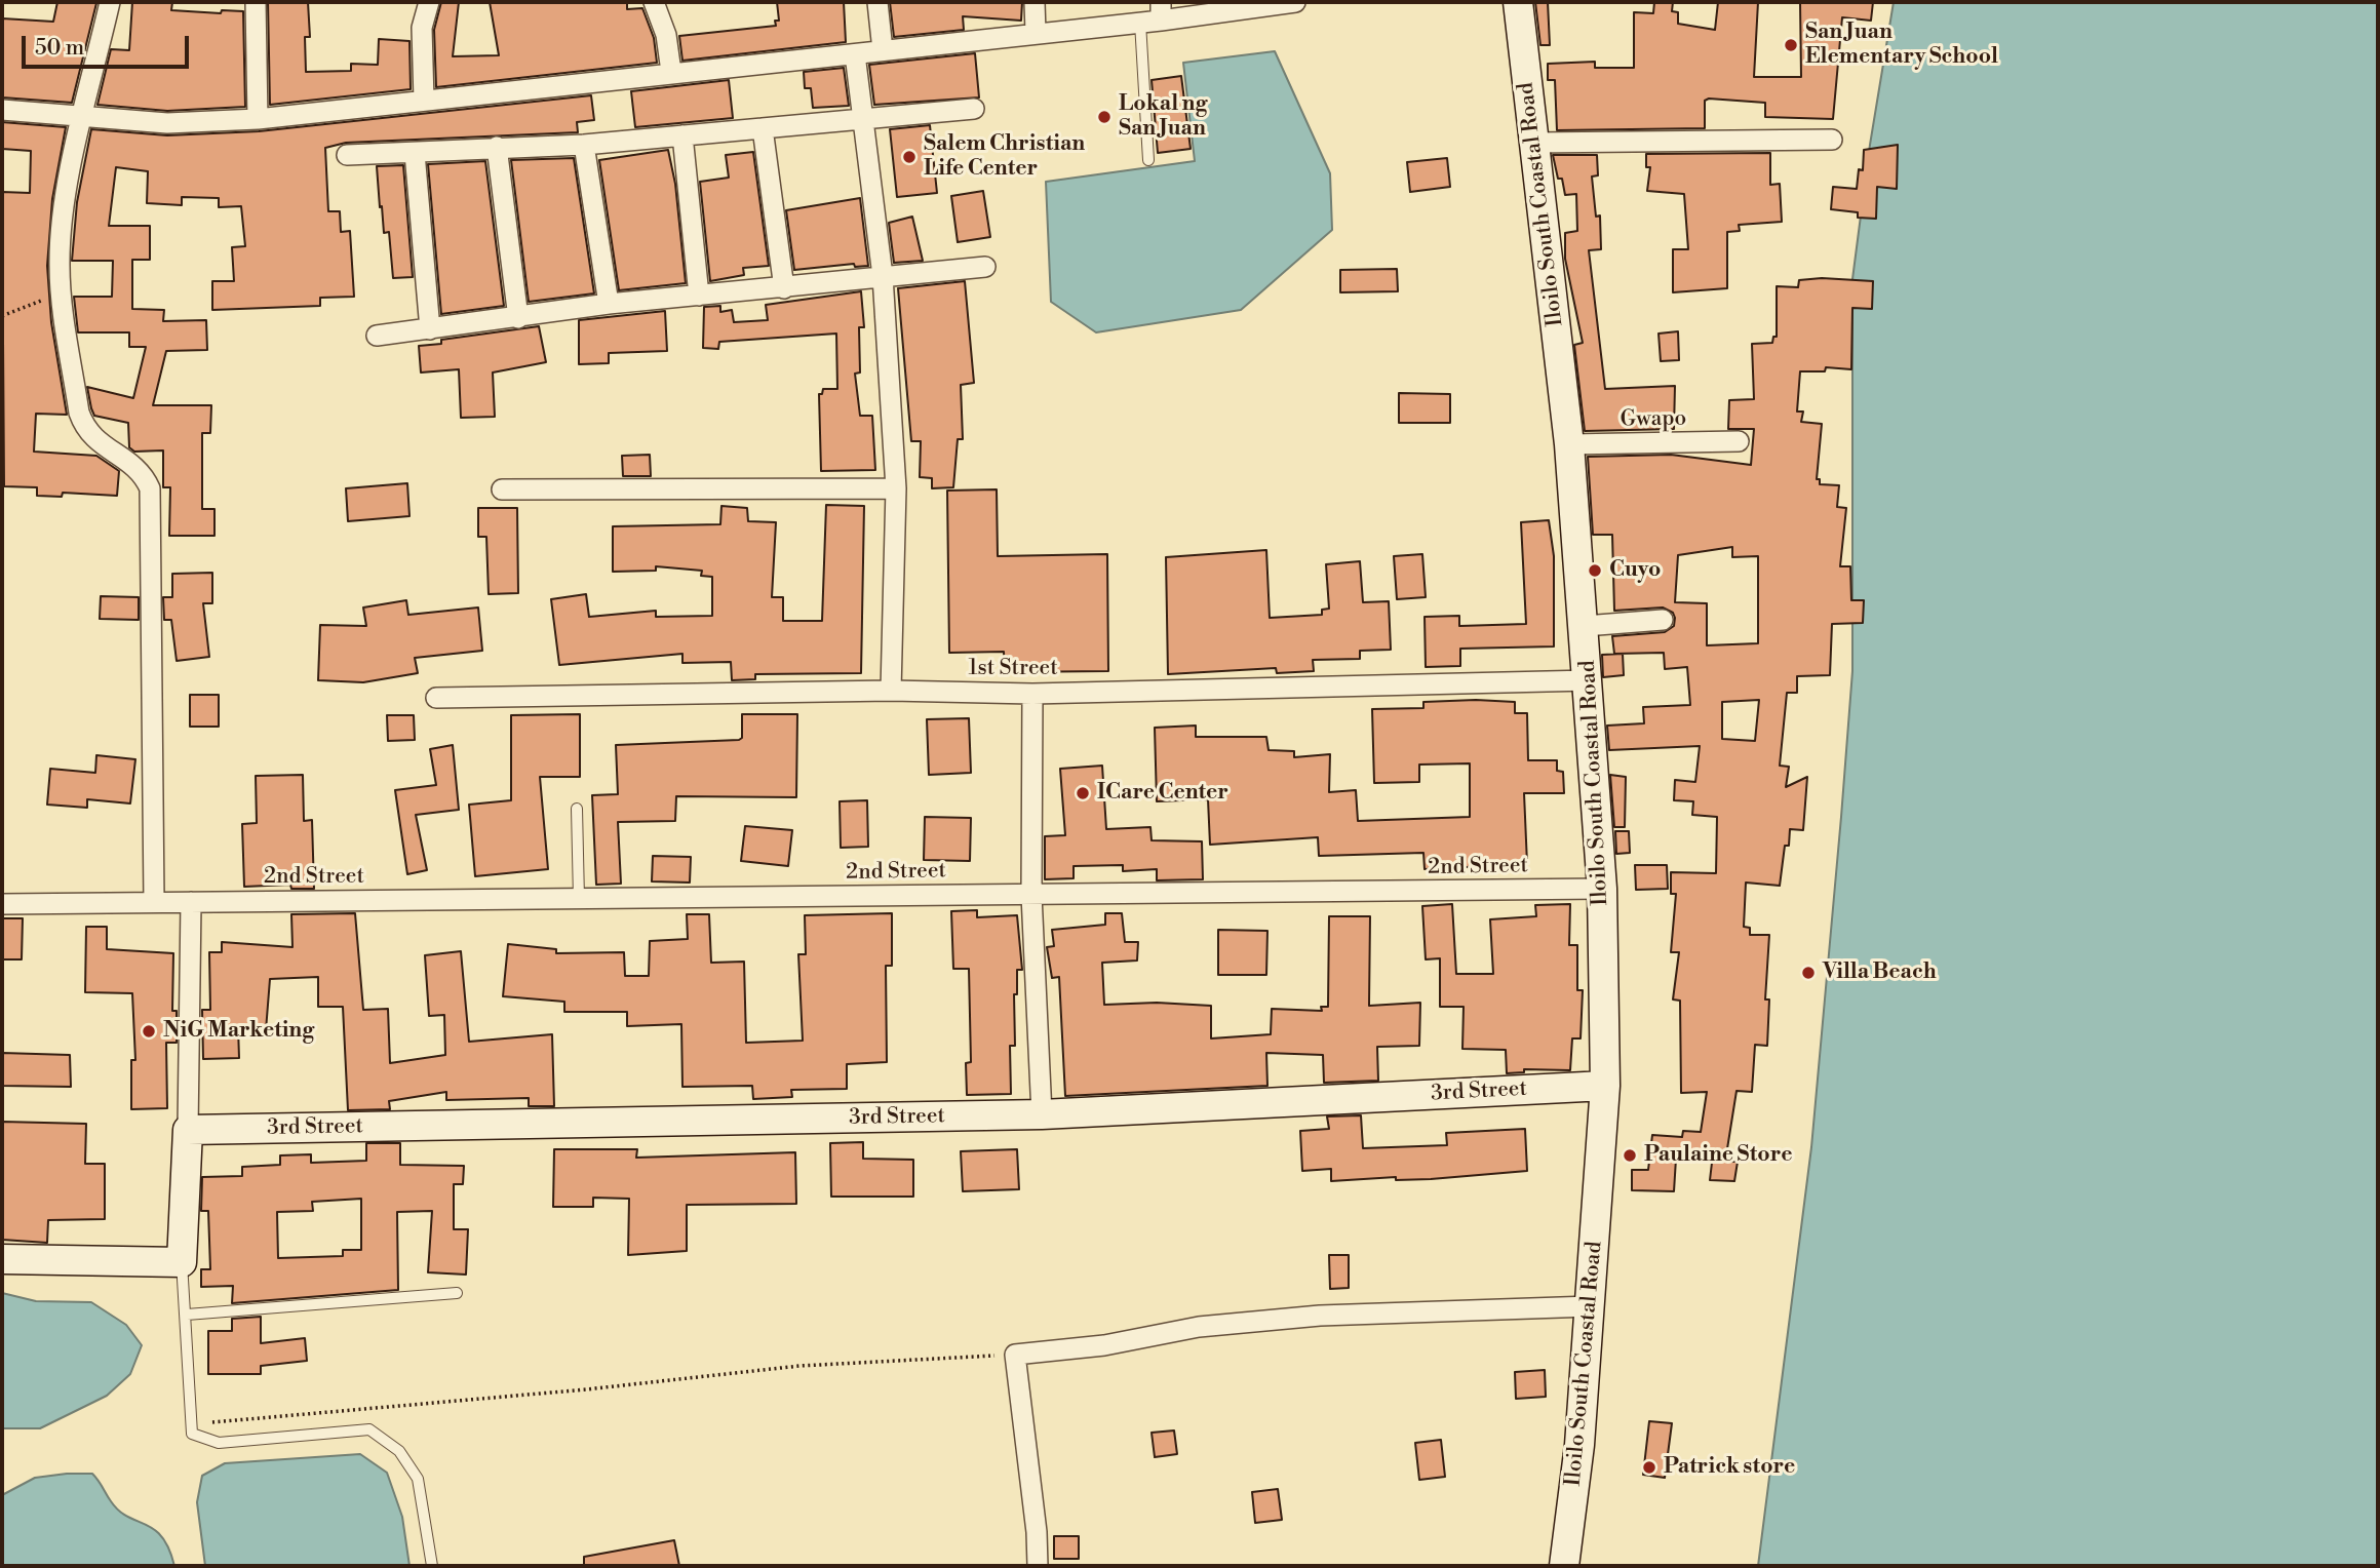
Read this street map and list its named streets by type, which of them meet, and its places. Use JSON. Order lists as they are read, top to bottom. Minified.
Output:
{"streets":{"street":["Iloilo South Coastal Road","Gwapo","1st Street","2nd Street","3rd Street"]},"crossings":[["Iloilo South Coastal Road","Gwapo"],["Iloilo South Coastal Road","1st Street"],["Iloilo South Coastal Road","2nd Street"],["Iloilo South Coastal Road","3rd Street"]],"places":["San Juan Elementary School","Lokal ng San Juan","Salem Christian Life Center","Cuyo","ICare Center","Villa Beach","NiG Marketing","Paulaine Store","Patrick store"],"scale_bar":"50 m"}
